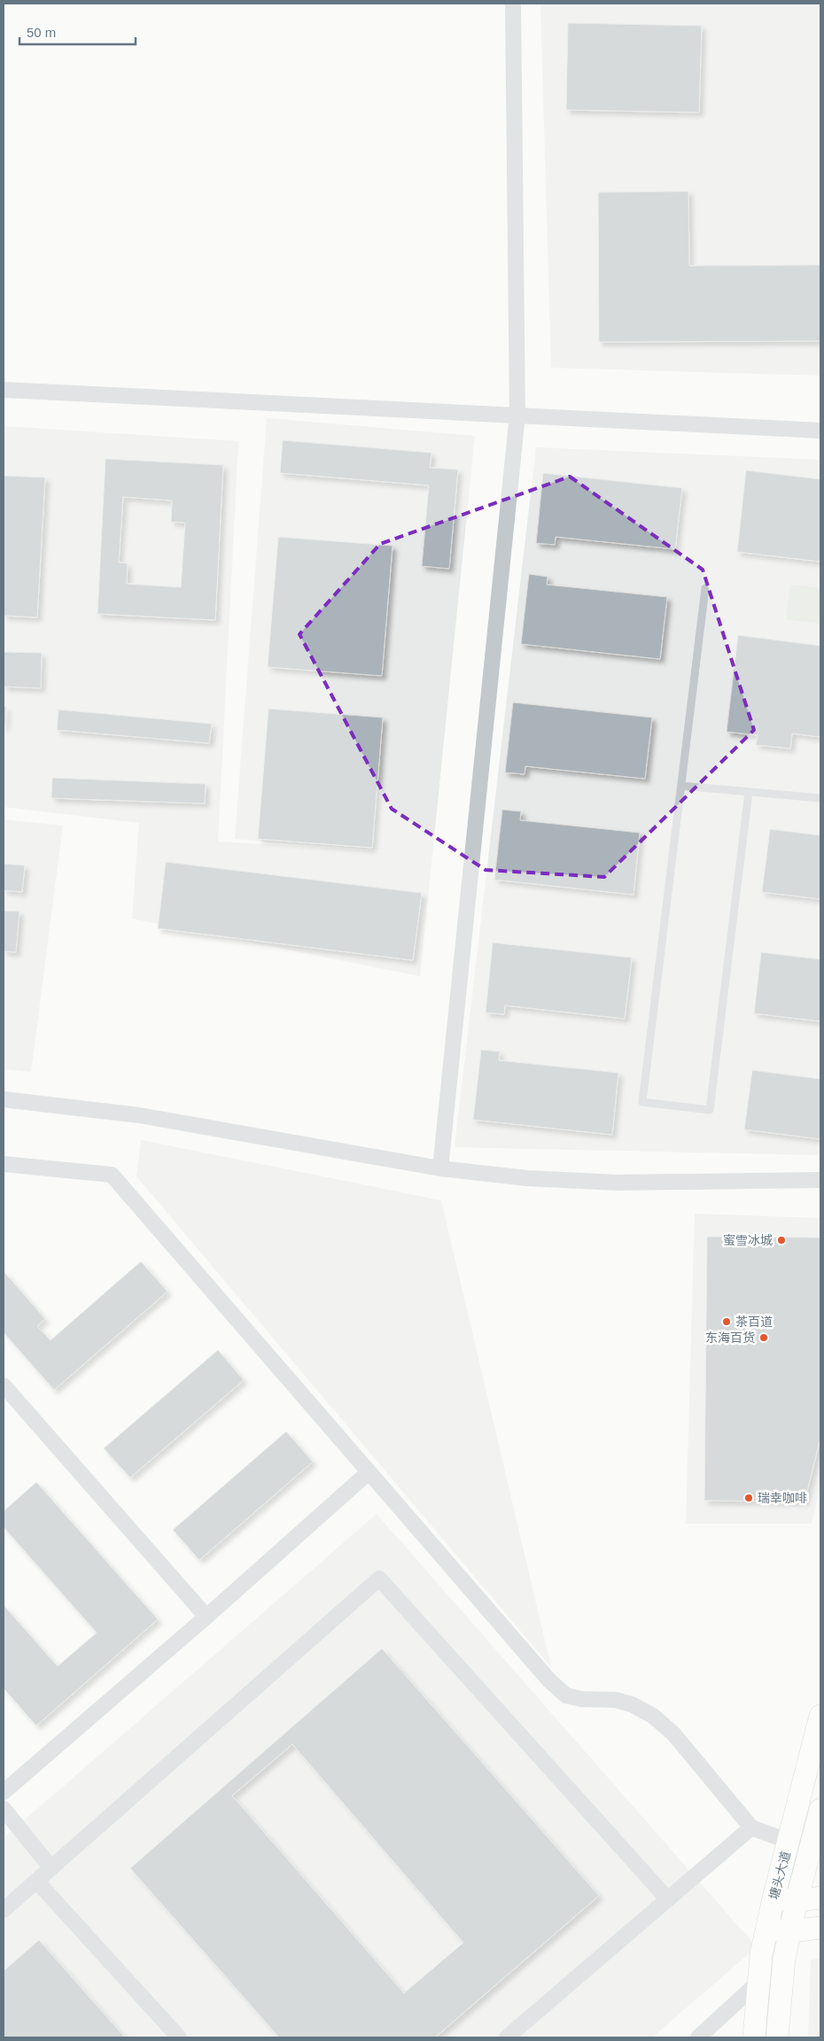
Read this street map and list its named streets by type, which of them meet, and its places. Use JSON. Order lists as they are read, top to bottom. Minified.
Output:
{"streets":{"main road":["塘头大道"]},"places":["蜜雪冰城","茶百道","东海百货","瑞幸咖啡"],"scale_bar":"50 m"}
